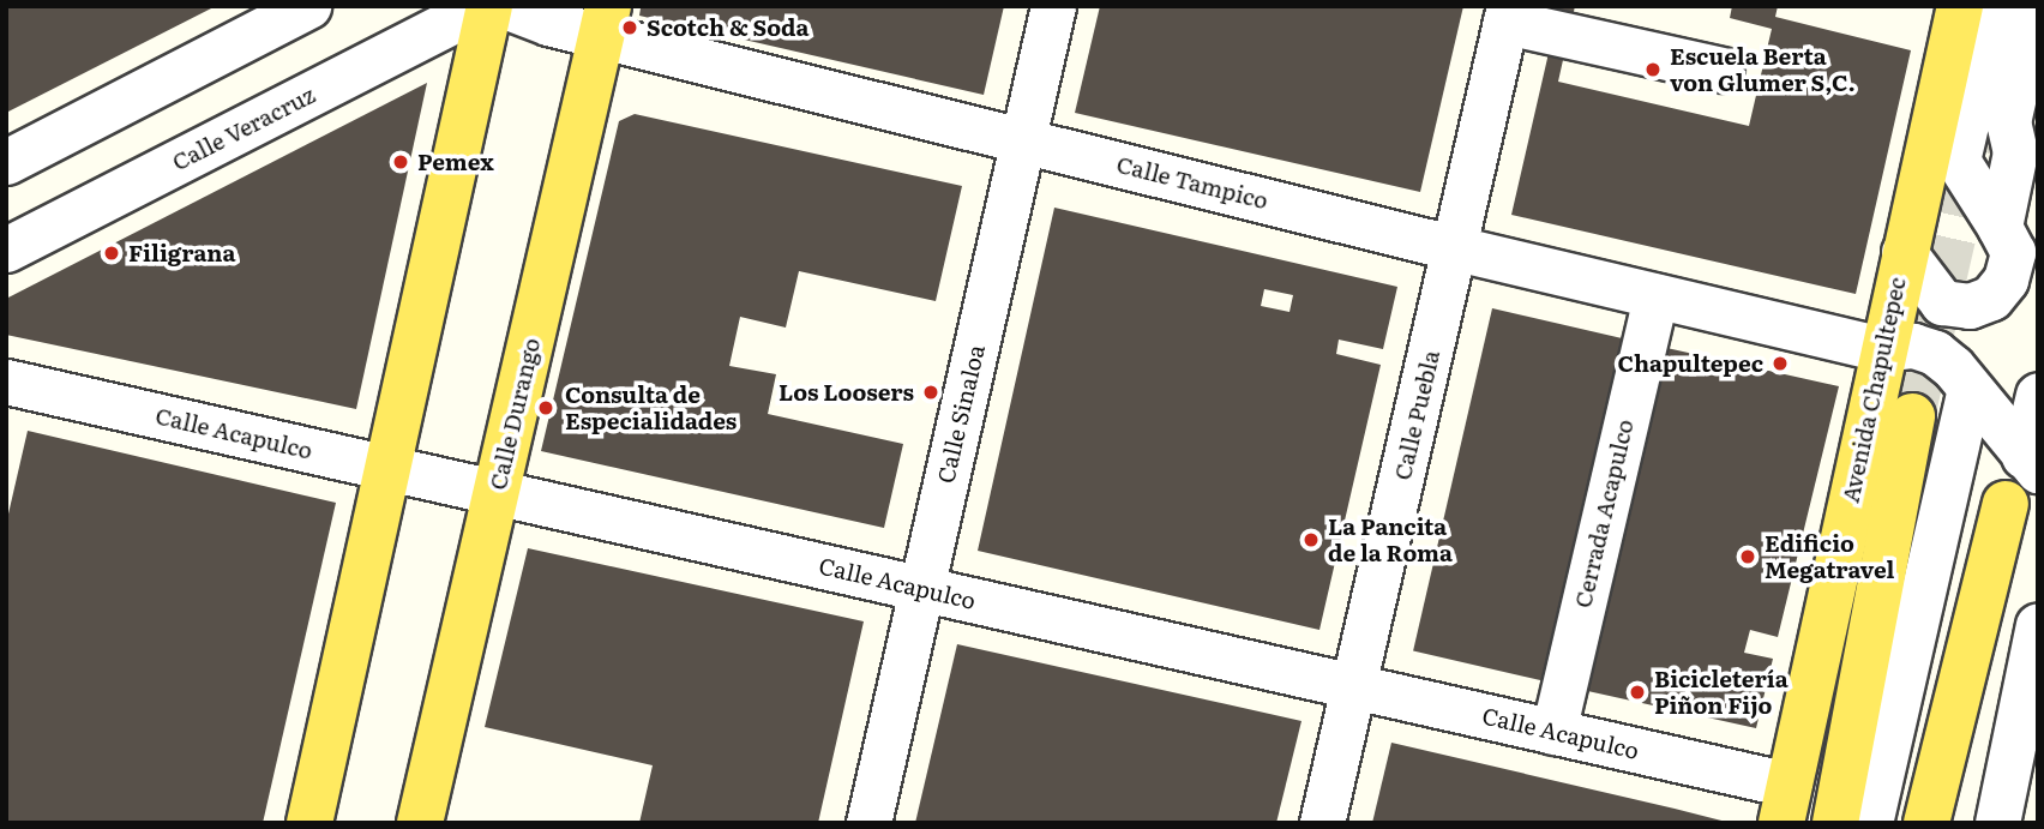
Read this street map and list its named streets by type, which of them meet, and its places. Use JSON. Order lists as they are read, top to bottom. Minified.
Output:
{"streets":{"main road":["Avenida Chapultepec","Calle Durango"],"street":["Calle Veracruz","Calle Tampico","Calle Sinaloa","Calle Puebla","Calle Acapulco","Cerrada Acapulco"]},"crossings":[["Calle Tampico","Avenida Chapultepec"],["Calle Tampico","Calle Durango"],["Calle Tampico","Calle Sinaloa"],["Calle Tampico","Calle Puebla"],["Calle Tampico","Cerrada Acapulco"],["Avenida Chapultepec","Calle Acapulco"],["Calle Durango","Calle Acapulco"],["Calle Sinaloa","Calle Acapulco"],["Calle Puebla","Calle Acapulco"],["Calle Acapulco","Cerrada Acapulco"]],"places":["Scotch & Soda","Escuela Berta von Glumer S,C.","Pemex","Filigrana","Chapultepec","Los Loosers","Consulta de Especialidades","La Pancita de la Roma","Edificio Megatravel","Bicicletería Piñon Fijo"]}
